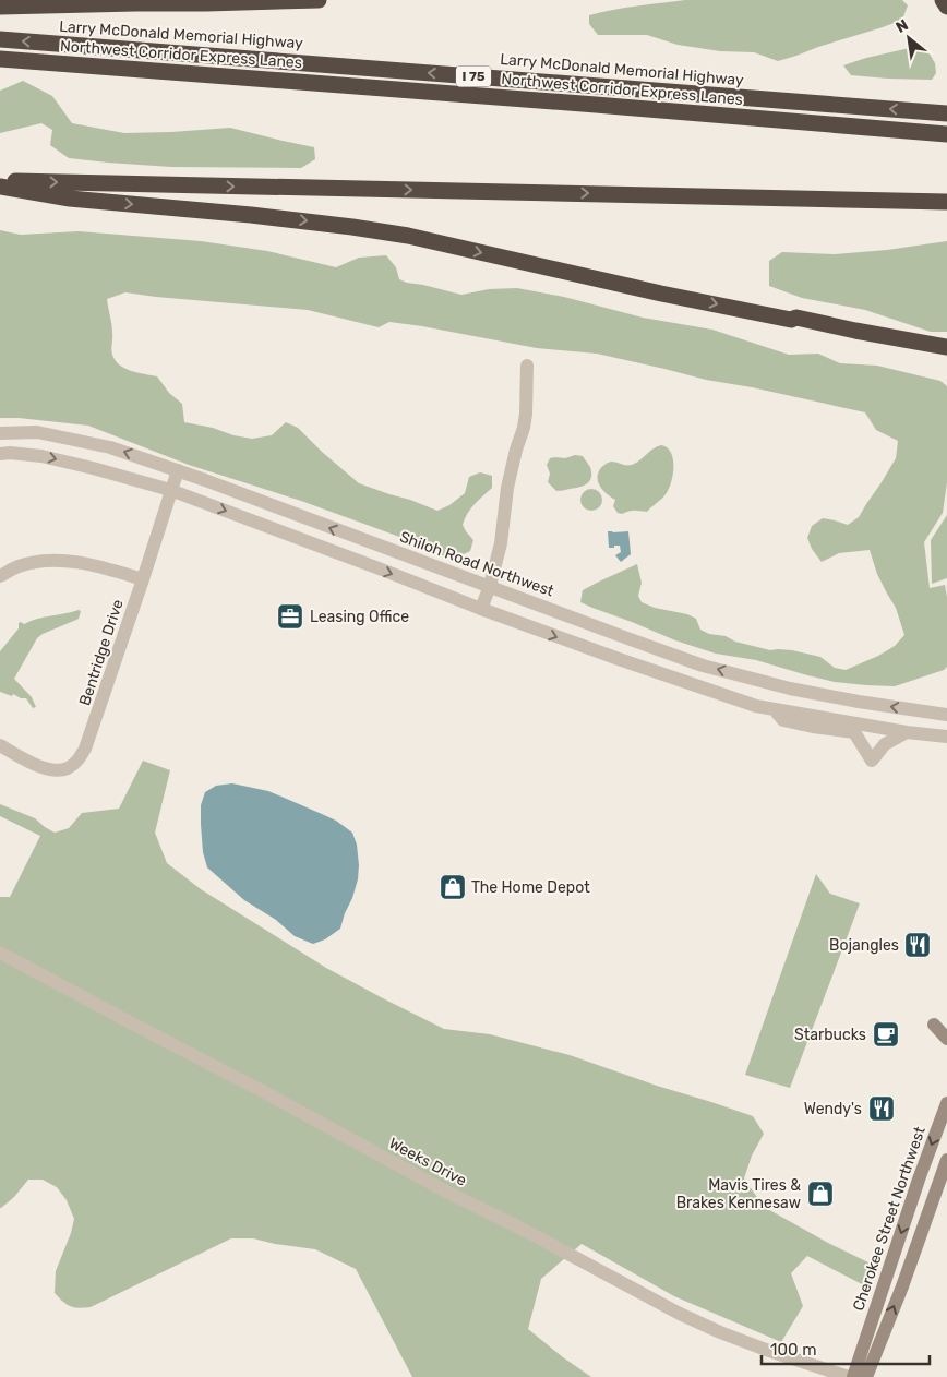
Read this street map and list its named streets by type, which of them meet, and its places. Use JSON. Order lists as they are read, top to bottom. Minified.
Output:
{"streets":{"highway":["Larry McDonald Memorial Highway","Northwest Corridor Express Lanes","I 75"],"main road":["Cherokee Street Northwest"],"street":["Shiloh Road Northwest","Bentridge Drive","Weeks Drive"]},"crossings":[["Shiloh Road Northwest","Bentridge Drive"]],"places":{"office":["Leasing Office"],"shop":["The Home Depot","Mavis Tires & Brakes Kennesaw"],"restaurant":["Bojangles","Wendy's"],"cafe":["Starbucks"]},"scale_bar":"100 m","north":"top left"}
